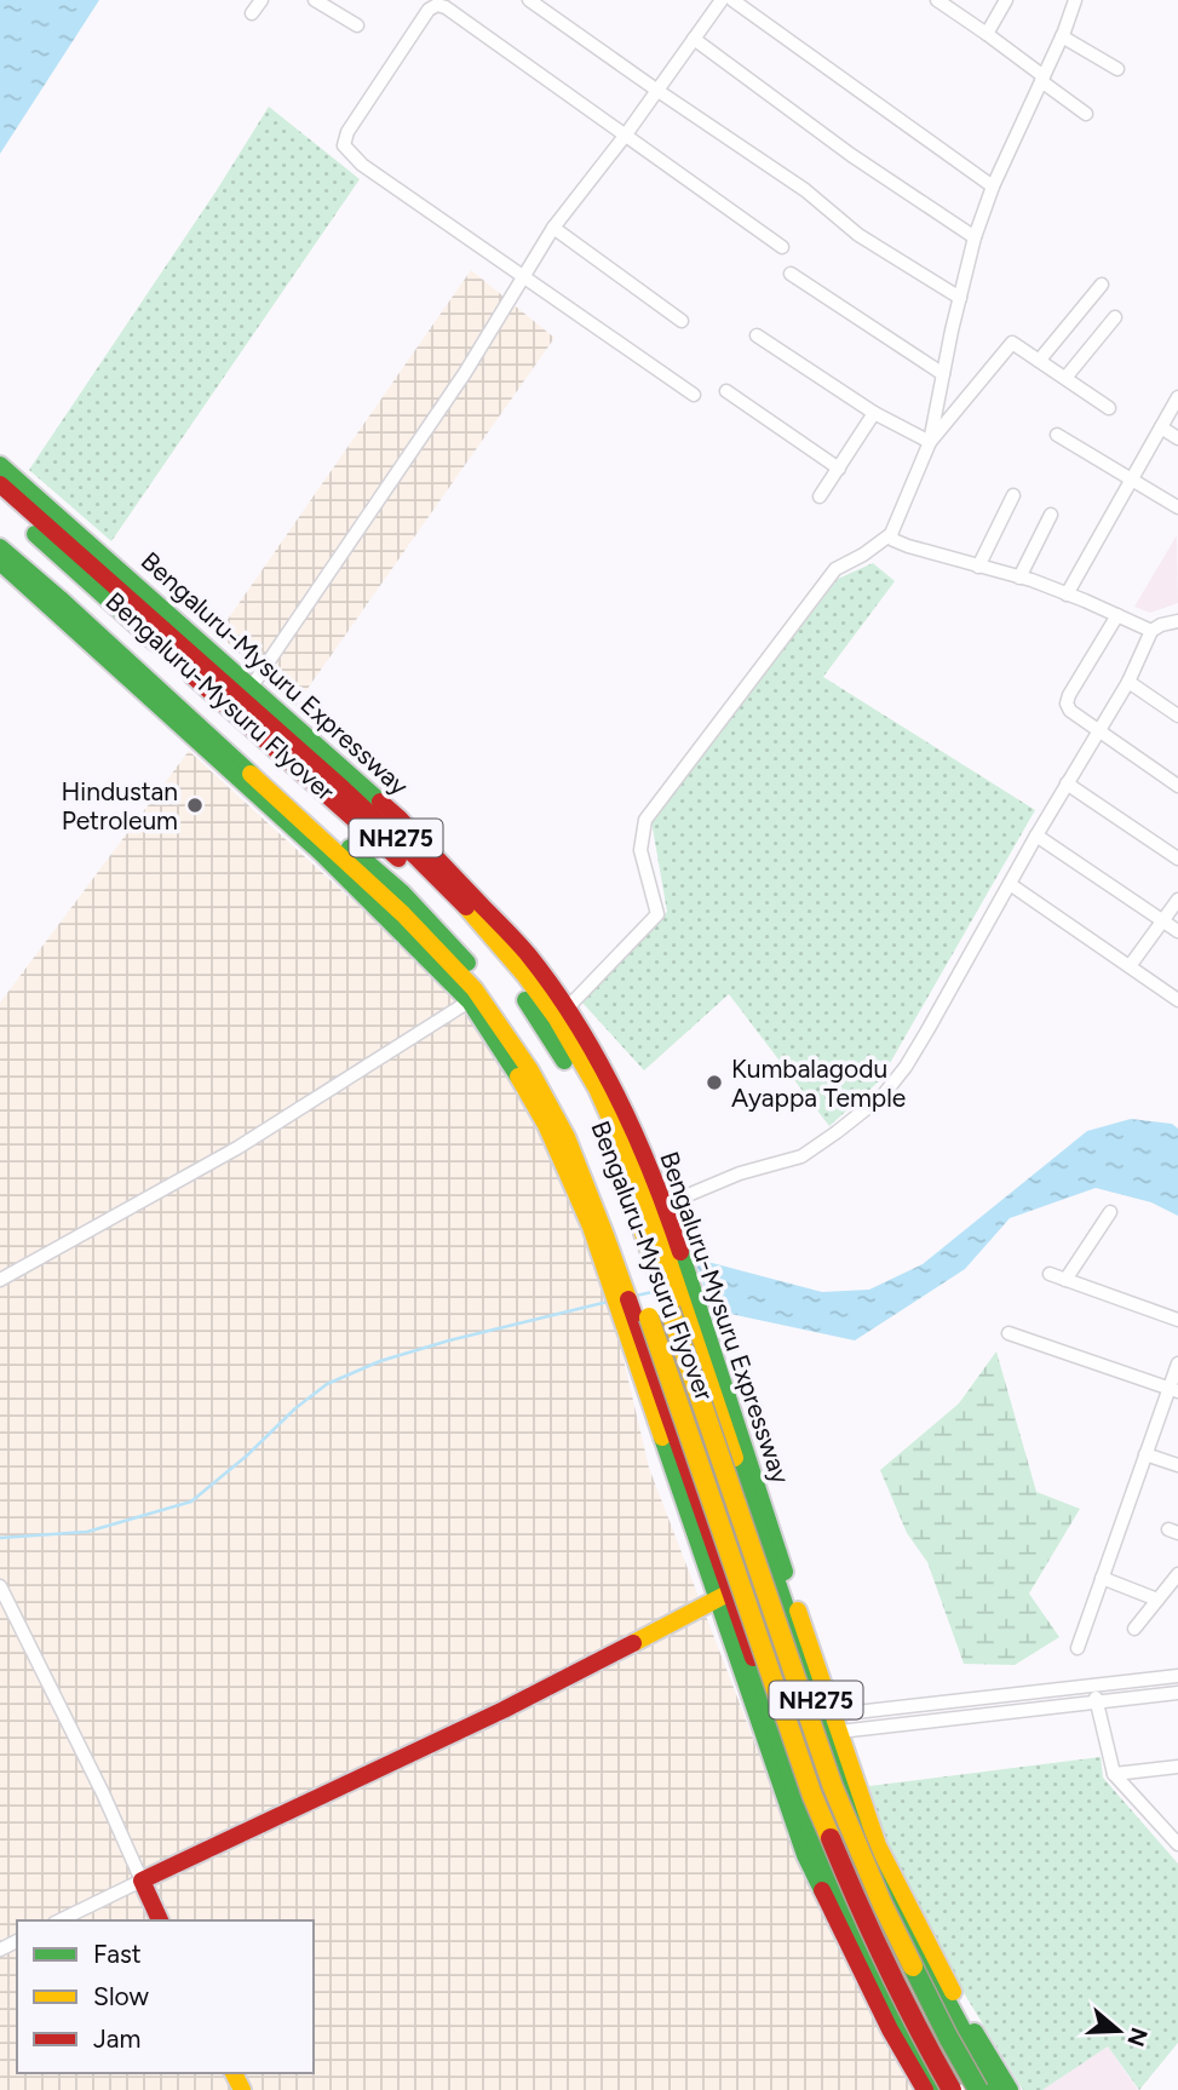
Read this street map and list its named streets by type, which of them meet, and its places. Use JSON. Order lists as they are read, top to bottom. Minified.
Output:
{"streets":{"main road":["Bengaluru-Mysuru Expressway","Bengaluru-Mysuru Flyover","NH275"]},"crossings":[["Bengaluru-Mysuru Expressway","Bengaluru-Mysuru Flyover"]],"places":["Hindustan Petroleum","Kumbalagodu Ayappa Temple"],"legend":["Fast","Slow","Jam"],"north":"right"}
